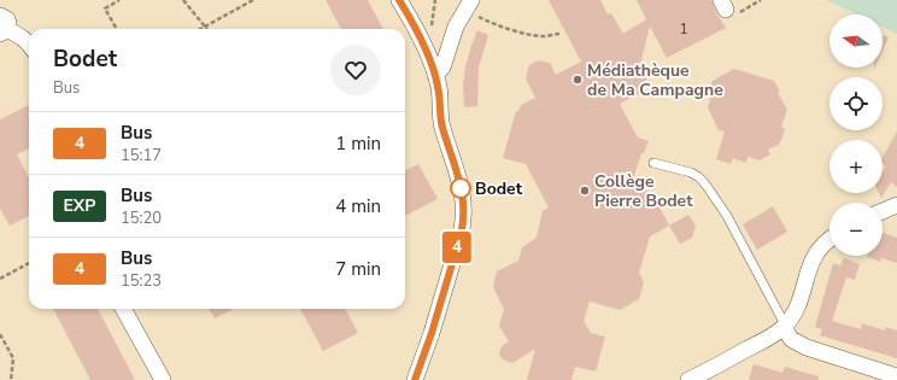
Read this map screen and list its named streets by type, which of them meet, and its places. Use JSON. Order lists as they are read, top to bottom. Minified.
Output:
{"places":["Médiathèque de Ma Campagne","Bodet","Collège Pierre Bodet"],"lines":["bus line 4"],"house_numbers":["1"],"north":"left","page":{"on_map":"4","map_buttons":["+","−"],"heading":["Bodet","Bus"],"list":[{"mark":"4","name":"Bus","note":"15:17","value":"1 min"},{"mark":"EXP","name":"Bus","note":"15:20","value":"4 min"},{"mark":"4","name":"Bus","note":"15:23","value":"7 min"}]}}
